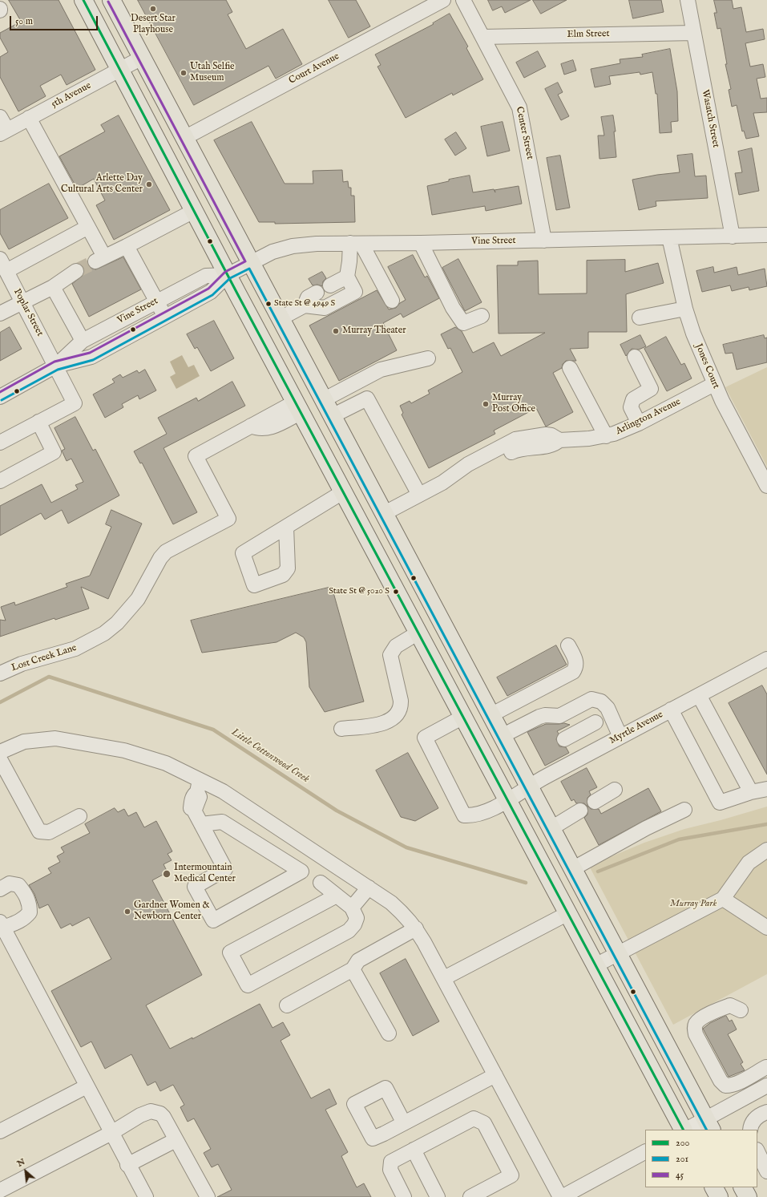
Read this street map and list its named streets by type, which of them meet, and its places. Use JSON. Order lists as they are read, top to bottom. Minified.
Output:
{"streets":{"street":["Elm Street","Court Avenue","5th Avenue","Wasatch Street","Center Street","Vine Street","Poplar Street","Jones Court","Arlington Avenue","Lost Creek Lane","Myrtle Avenue"]},"crossings":[["Elm Street","Wasatch Street"],["Elm Street","Center Street"],["Wasatch Street","Vine Street"],["Center Street","Vine Street"],["Vine Street","Poplar Street"],["Vine Street","Jones Court"],["Jones Court","Arlington Avenue"]],"water":["Little Cottonwood Creek"],"parks":["Murray Park"],"places":["Desert Star Playhouse","Utah Selfie Museum","Arlette Day Cultural Arts Center","State St @ 4949 S","Murray Theater","Murray Post Office","State St @ 5020 S","Intermountain Medical Center","Gardner Women & Newborn Center"],"lines":["transit line 200","transit line 45","transit line 201"],"legend":["200","201","45"],"scale_bar":"50 m","north":"top left"}
